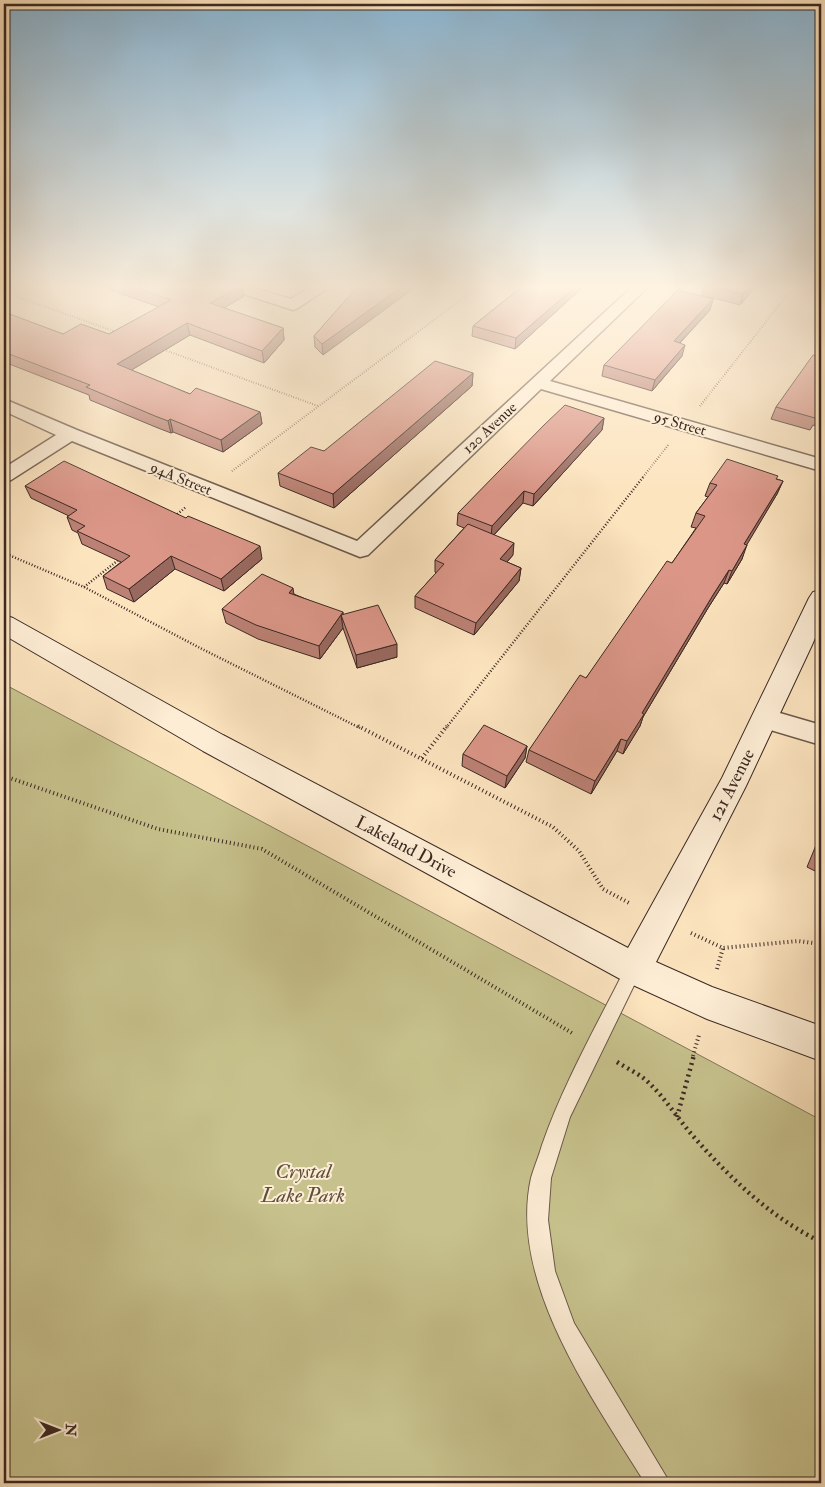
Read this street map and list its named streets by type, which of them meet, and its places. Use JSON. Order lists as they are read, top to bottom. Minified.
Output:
{"streets":{"street":["95 Street","120 Avenue","94A Street","121 Avenue","Lakeland Drive"]},"crossings":[["95 Street","120 Avenue"],["120 Avenue","94A Street"],["121 Avenue","Lakeland Drive"]],"parks":["Crystal Lake Park"],"north":"right"}
